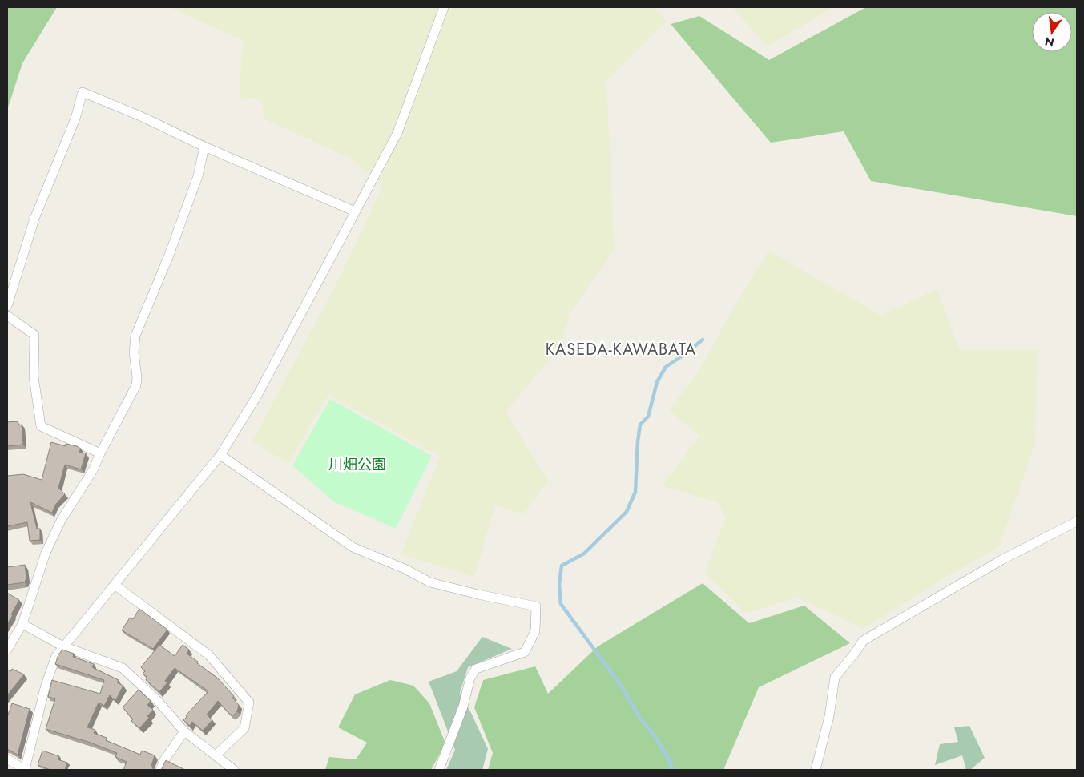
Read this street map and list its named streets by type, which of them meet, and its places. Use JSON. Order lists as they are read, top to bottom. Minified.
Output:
{"districts":["KASEDA-KAWABATA"],"parks":["川畑公園"],"north":"bottom"}
